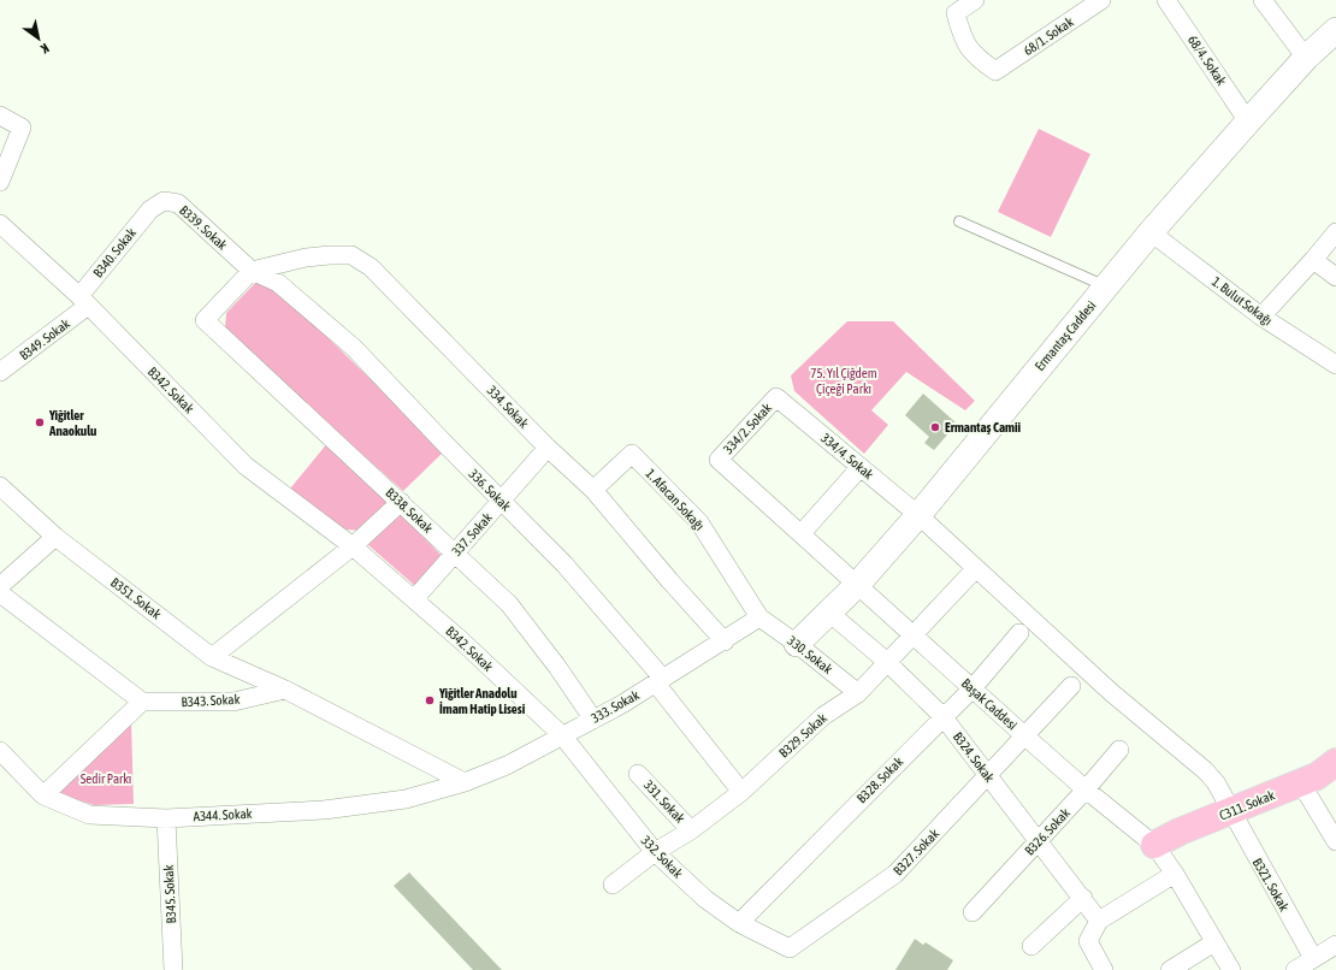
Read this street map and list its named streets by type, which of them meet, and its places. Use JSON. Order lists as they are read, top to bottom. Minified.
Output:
{"streets":{"main road":["Ermantaş Caddesi","C311. Sokak"],"street":["68/1. Sokak","68/4. Sokak","B339. Sokak","B340. Sokak","1. Bulut Sokağı","B349. Sokak","B342. Sokak","334. Sokak","334/2. Sokak","334/4. Sokak","336. Sokak","1. Afacan Sokağı","B338. Sokak","337. Sokak","B351. Sokak","330. Sokak","B343. Sokak","Başak Caddesi","333. Sokak","B329. Sokak","B324. Sokak","B328. Sokak","331. Sokak","A344. Sokak","B326. Sokak","B327. Sokak","332. Sokak","B321. Sokak","B345. Sokak"]},"crossings":[["68/4. Sokak","Ermantaş Caddesi"],["B339. Sokak","B340. Sokak"],["B339. Sokak","334. Sokak"],["B339. Sokak","336. Sokak"],["B339. Sokak","B338. Sokak"],["B340. Sokak","B349. Sokak"],["B340. Sokak","B342. Sokak"],["1. Bulut Sokağı","Ermantaş Caddesi"],["Ermantaş Caddesi","334/4. Sokak"],["Ermantaş Caddesi","330. Sokak"],["Ermantaş Caddesi","Başak Caddesi"],["Ermantaş Caddesi","B324. Sokak"],["B349. Sokak","B342. Sokak"],["B342. Sokak","337. Sokak"],["B342. Sokak","333. Sokak"],["B342. Sokak","332. Sokak"],["334. Sokak","1. Afacan Sokağı"],["334. Sokak","B338. Sokak"],["334. Sokak","337. Sokak"],["334. Sokak","333. Sokak"],["334/2. Sokak","334/4. Sokak"],["334/2. Sokak","Başak Caddesi"],["334/4. Sokak","B329. Sokak"],["334/4. Sokak","B321. Sokak"],["336. Sokak","337. Sokak"],["336. Sokak","333. Sokak"],["336. Sokak","B329. Sokak"],["1. Afacan Sokağı","330. Sokak"],["1. Afacan Sokağı","333. Sokak"],["B338. Sokak","337. Sokak"],["B338. Sokak","333. Sokak"],["B351. Sokak","B343. Sokak"],["330. Sokak","333. Sokak"],["330. Sokak","B329. Sokak"],["Başak Caddesi","B329. Sokak"],["Başak Caddesi","B328. Sokak"],["Başak Caddesi","C311. Sokak"],["Başak Caddesi","B326. Sokak"],["Başak Caddesi","B327. Sokak"],["333. Sokak","A344. Sokak"],["333. Sokak","332. Sokak"],["B329. Sokak","B324. Sokak"],["B329. Sokak","331. Sokak"],["B329. Sokak","332. Sokak"],["B329. Sokak","B321. Sokak"],["B324. Sokak","B328. Sokak"],["B324. Sokak","B326. Sokak"],["B324. Sokak","B327. Sokak"],["B328. Sokak","332. Sokak"],["C311. Sokak","B321. Sokak"],["A344. Sokak","B345. Sokak"],["B327. Sokak","332. Sokak"]],"parks":["75. Yıl Çiğdem Çiçeği Parkı","Sedir Parkı"],"places":["Yiğitler Anaokulu","Ermantaş Camii","Yiğitler Anadolu İmam Hatip Lisesi"],"north":"bottom right"}
